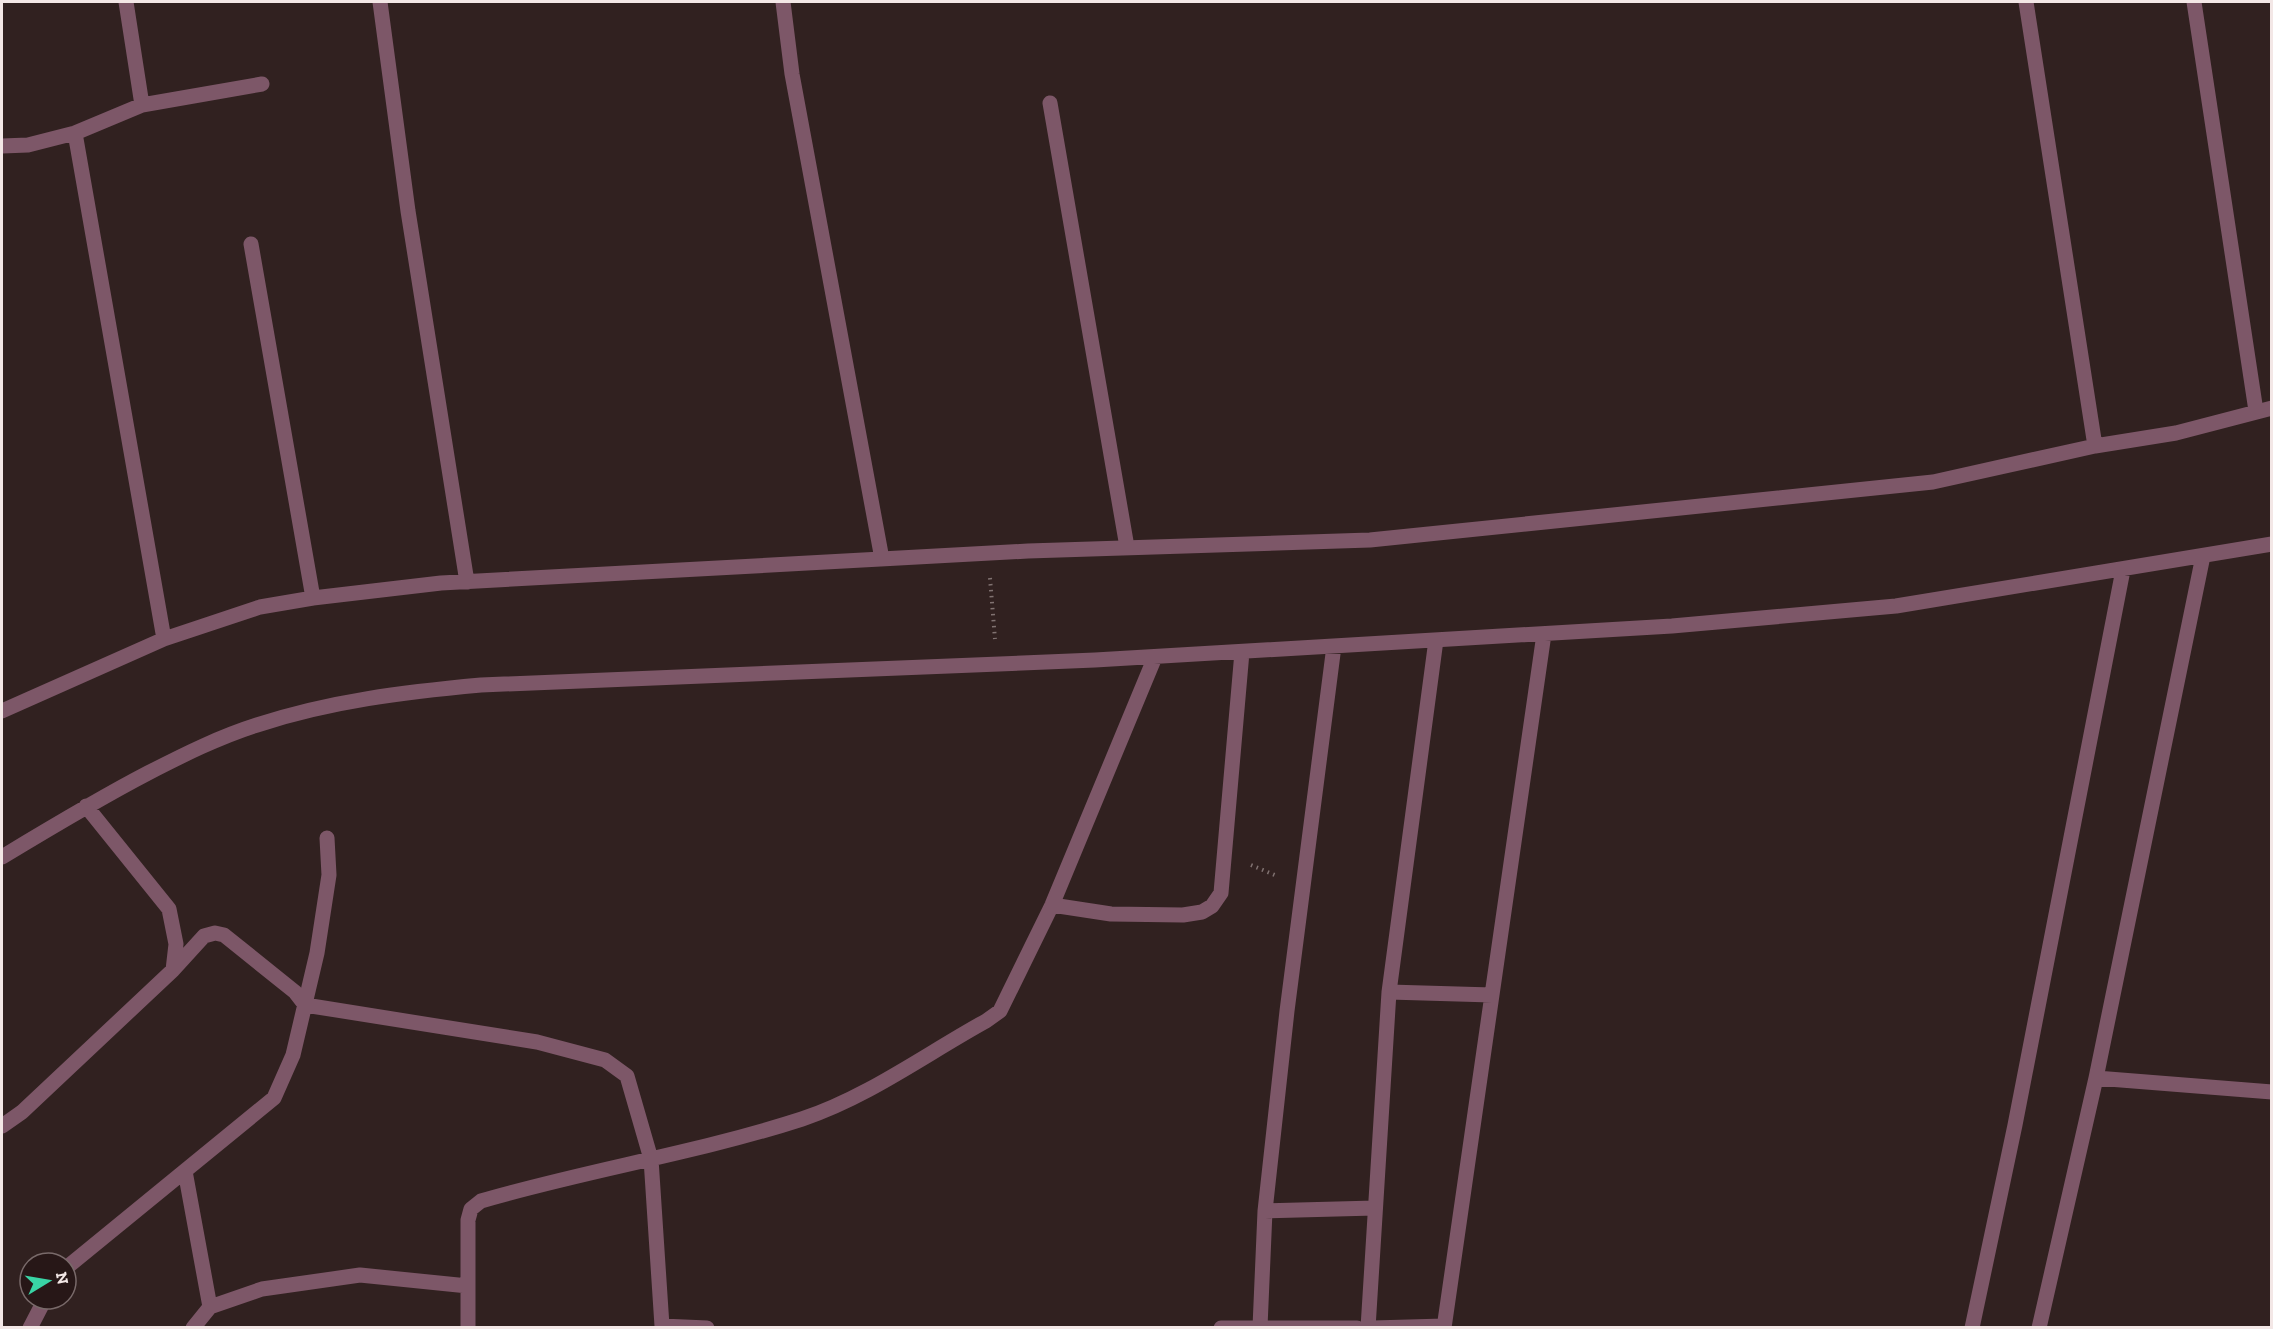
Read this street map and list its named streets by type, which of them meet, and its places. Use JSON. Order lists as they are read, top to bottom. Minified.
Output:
{"north":"right"}
